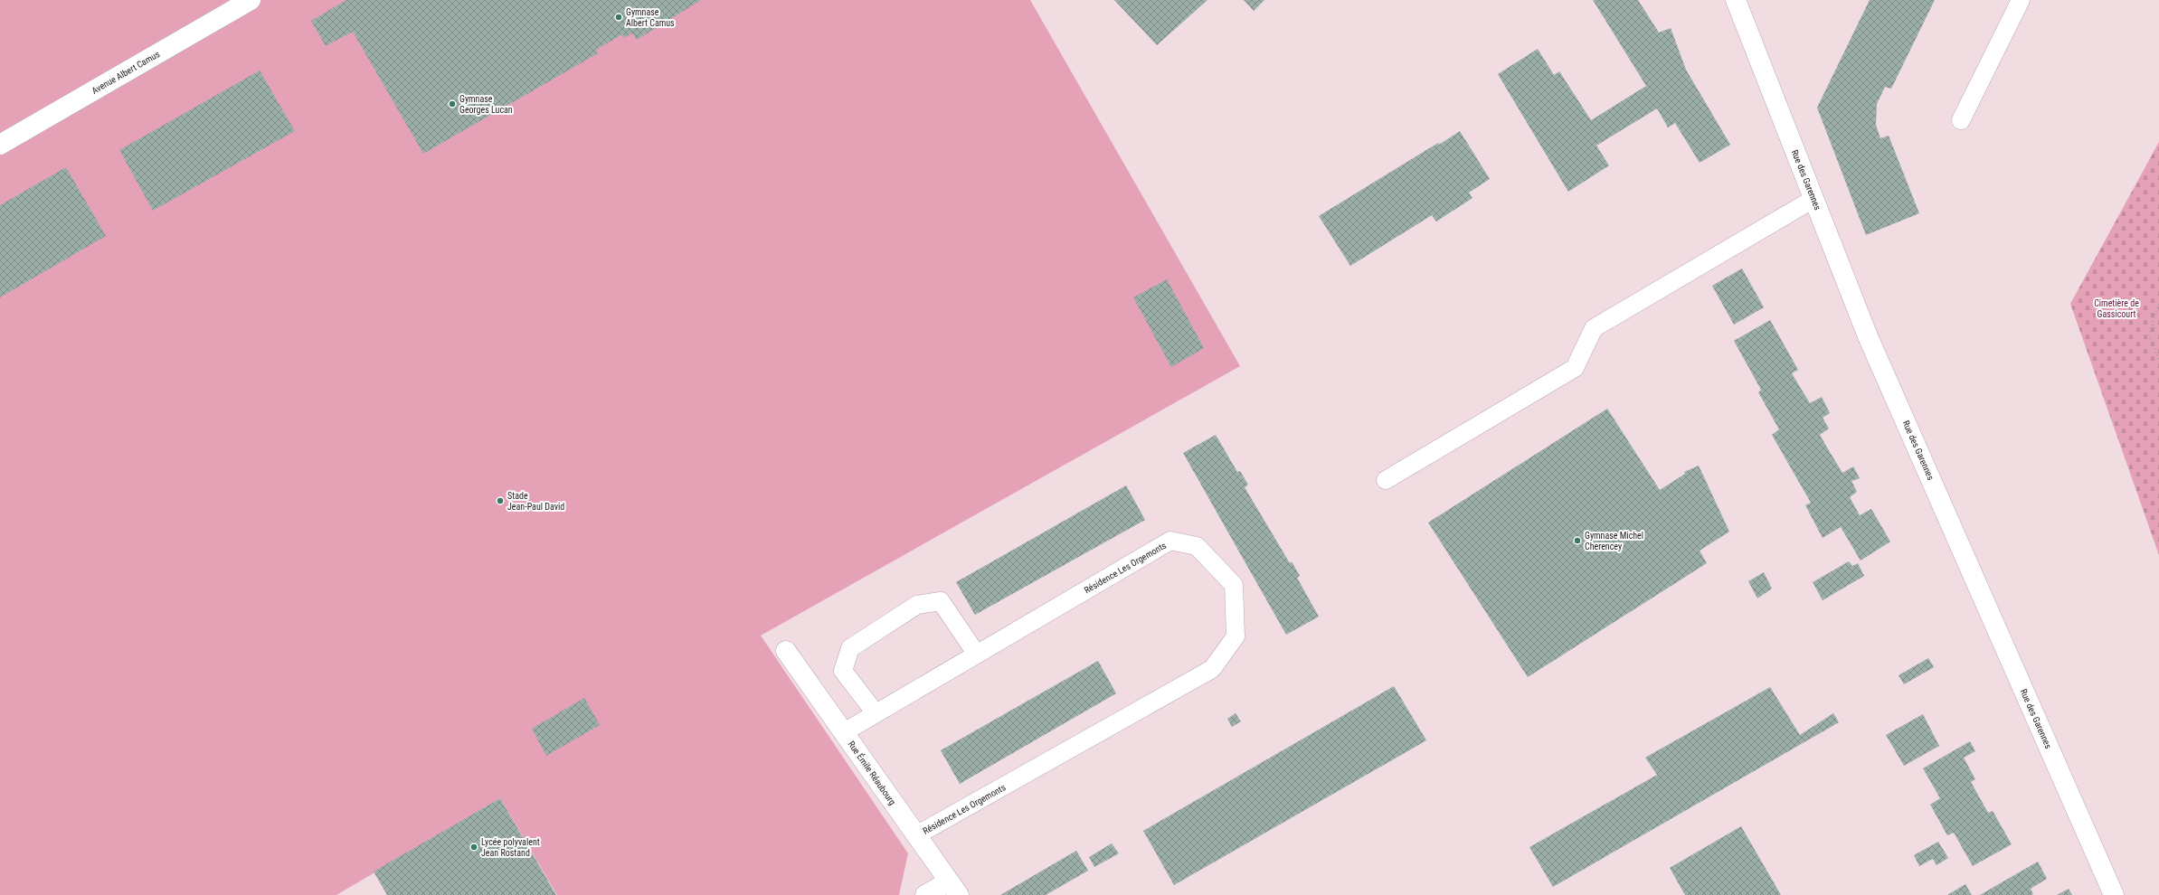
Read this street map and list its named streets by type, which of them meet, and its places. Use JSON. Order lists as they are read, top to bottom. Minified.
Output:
{"streets":{"street":["Avenue Albert Camus","Rue des Garennes","Rue Émile Réaubourg"],"lane":["Résidence Les Orgemonts"]},"crossings":[["Résidence Les Orgemonts","Rue Émile Réaubourg"]],"parks":["Cimetière de Gassicourt"],"places":["Gymnase Albert Camus","Gymnase Georges Lucan","Stade Jean-Paul David","Gymnase Michel Cherencey","Lycée polyvalent Jean Rostand"]}
